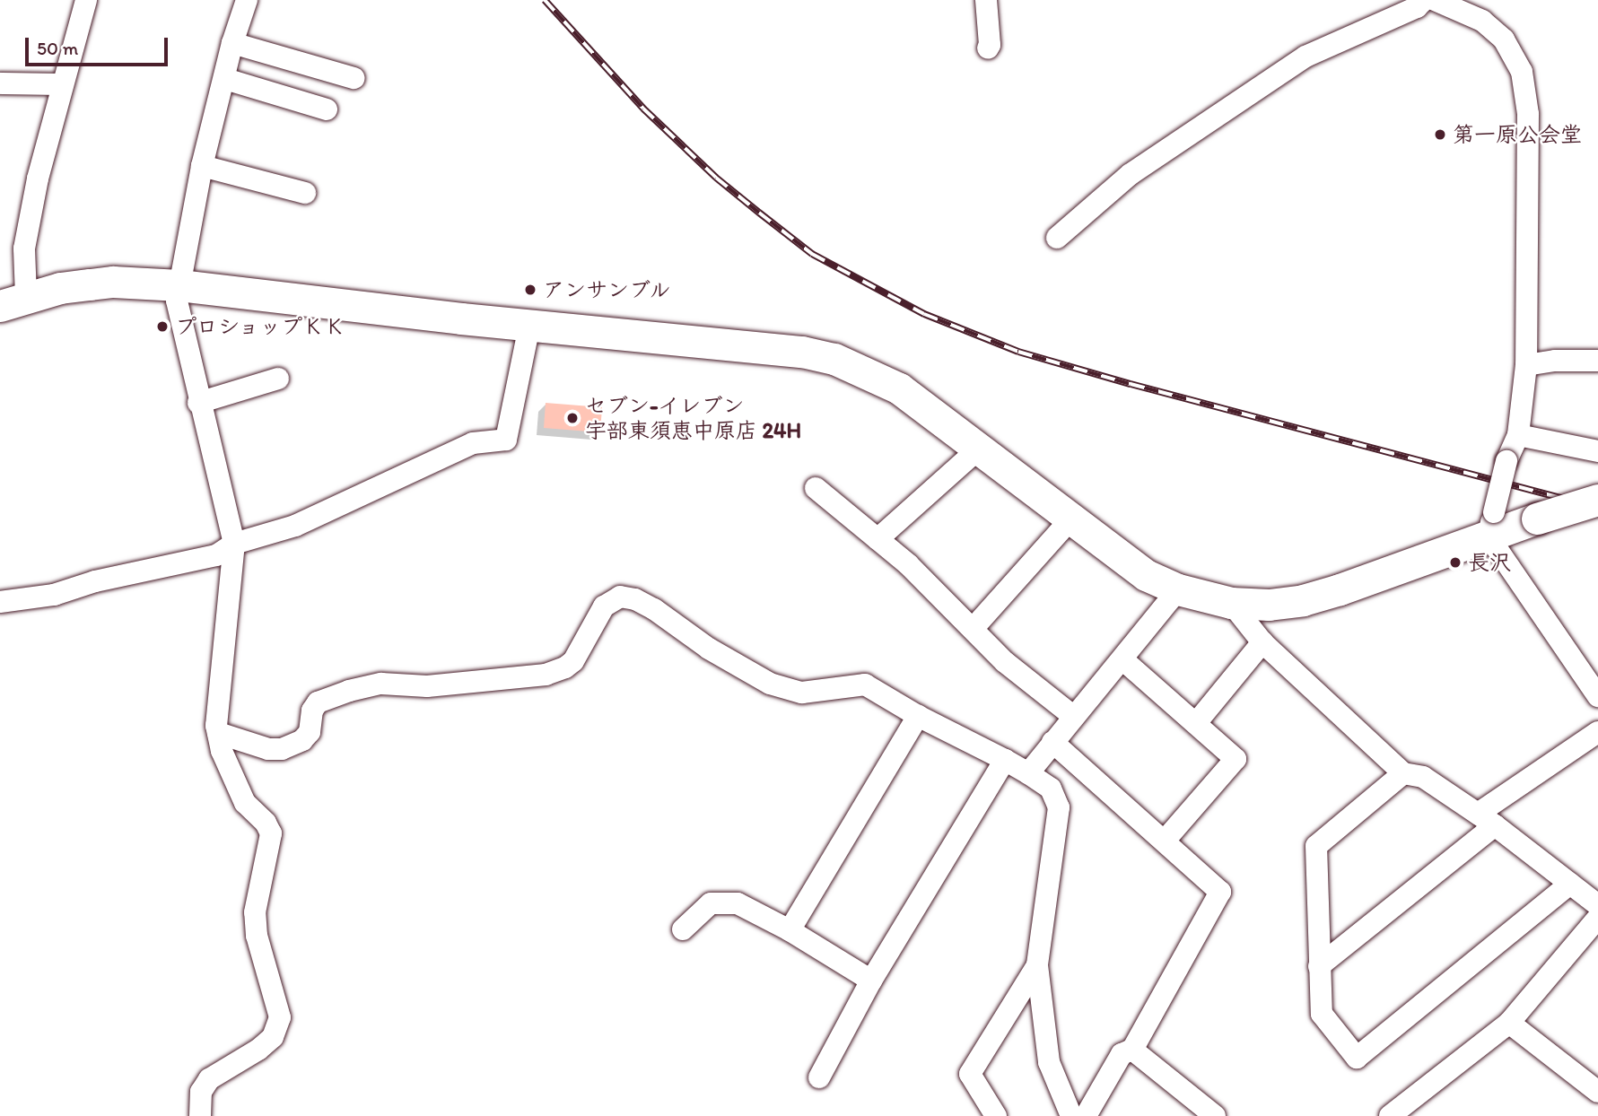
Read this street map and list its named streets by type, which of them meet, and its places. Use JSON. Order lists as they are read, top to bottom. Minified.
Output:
{"places":["第一原公会堂","アンサンブル","プロショップＫＫ","セブン-イレブン 宇部東須恵中原店 24H","長沢"],"scale_bar":"50 m"}
